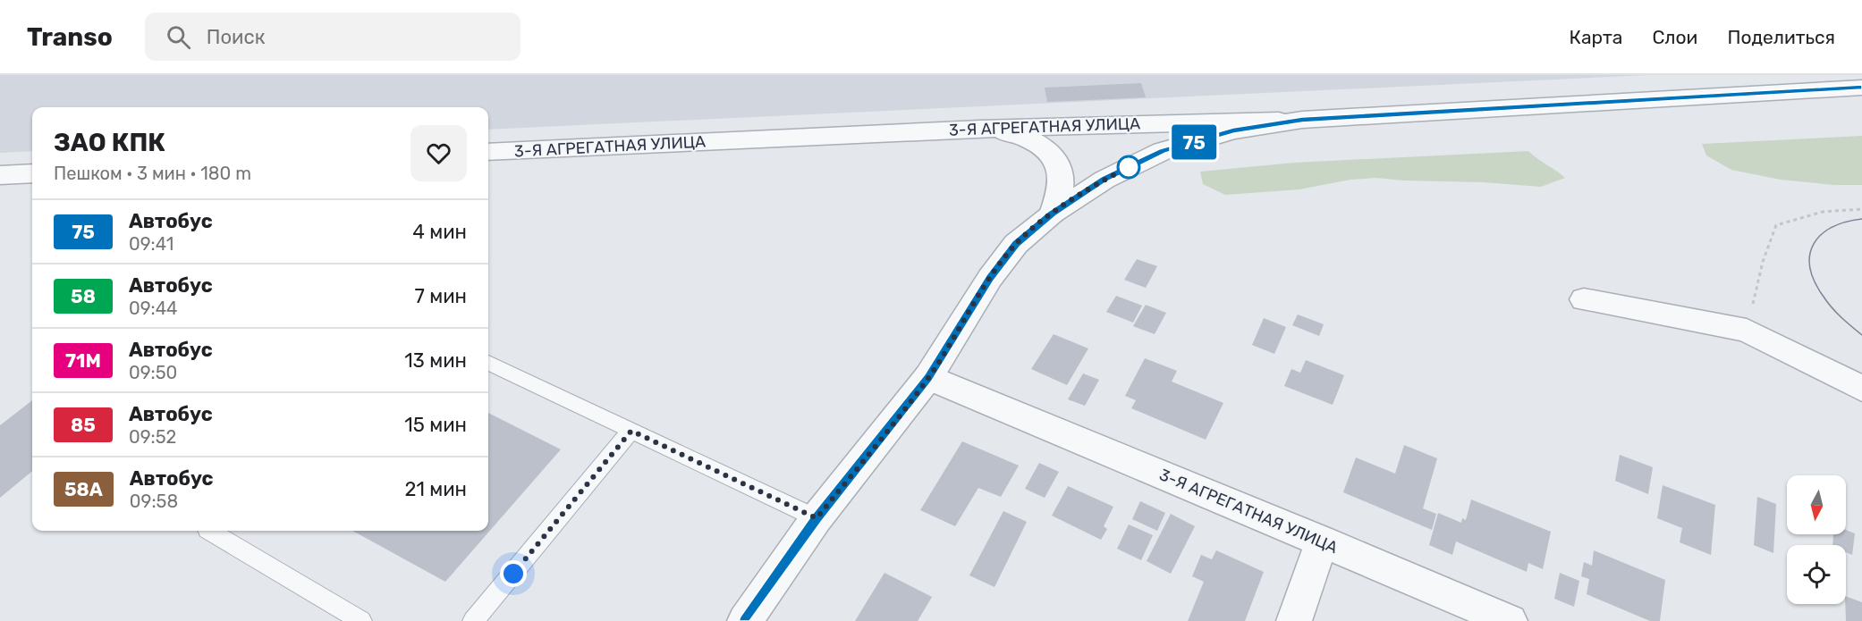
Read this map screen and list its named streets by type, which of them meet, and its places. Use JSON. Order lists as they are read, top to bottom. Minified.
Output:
{"streets":{"street":["3-Я АГРЕГАТНАЯ УЛИЦА"]},"lines":["bus line 75"],"north":"bottom","page":{"header":"Transo","search":"Поиск","nav":["Карта","Слои","Поделиться"],"on_map":"75","heading":["ЗАО КПК","Пешком · 3 мин · 180 m"],"list":[{"mark":"75","name":"Автобус","note":"09:41","value":"4 мин"},{"mark":"58","name":"Автобус","note":"09:44","value":"7 мин"},{"mark":"71М","name":"Автобус","note":"09:50","value":"13 мин"},{"mark":"85","name":"Автобус","note":"09:52","value":"15 мин"},{"mark":"58А","name":"Автобус","note":"09:58","value":"21 мин"}]}}
